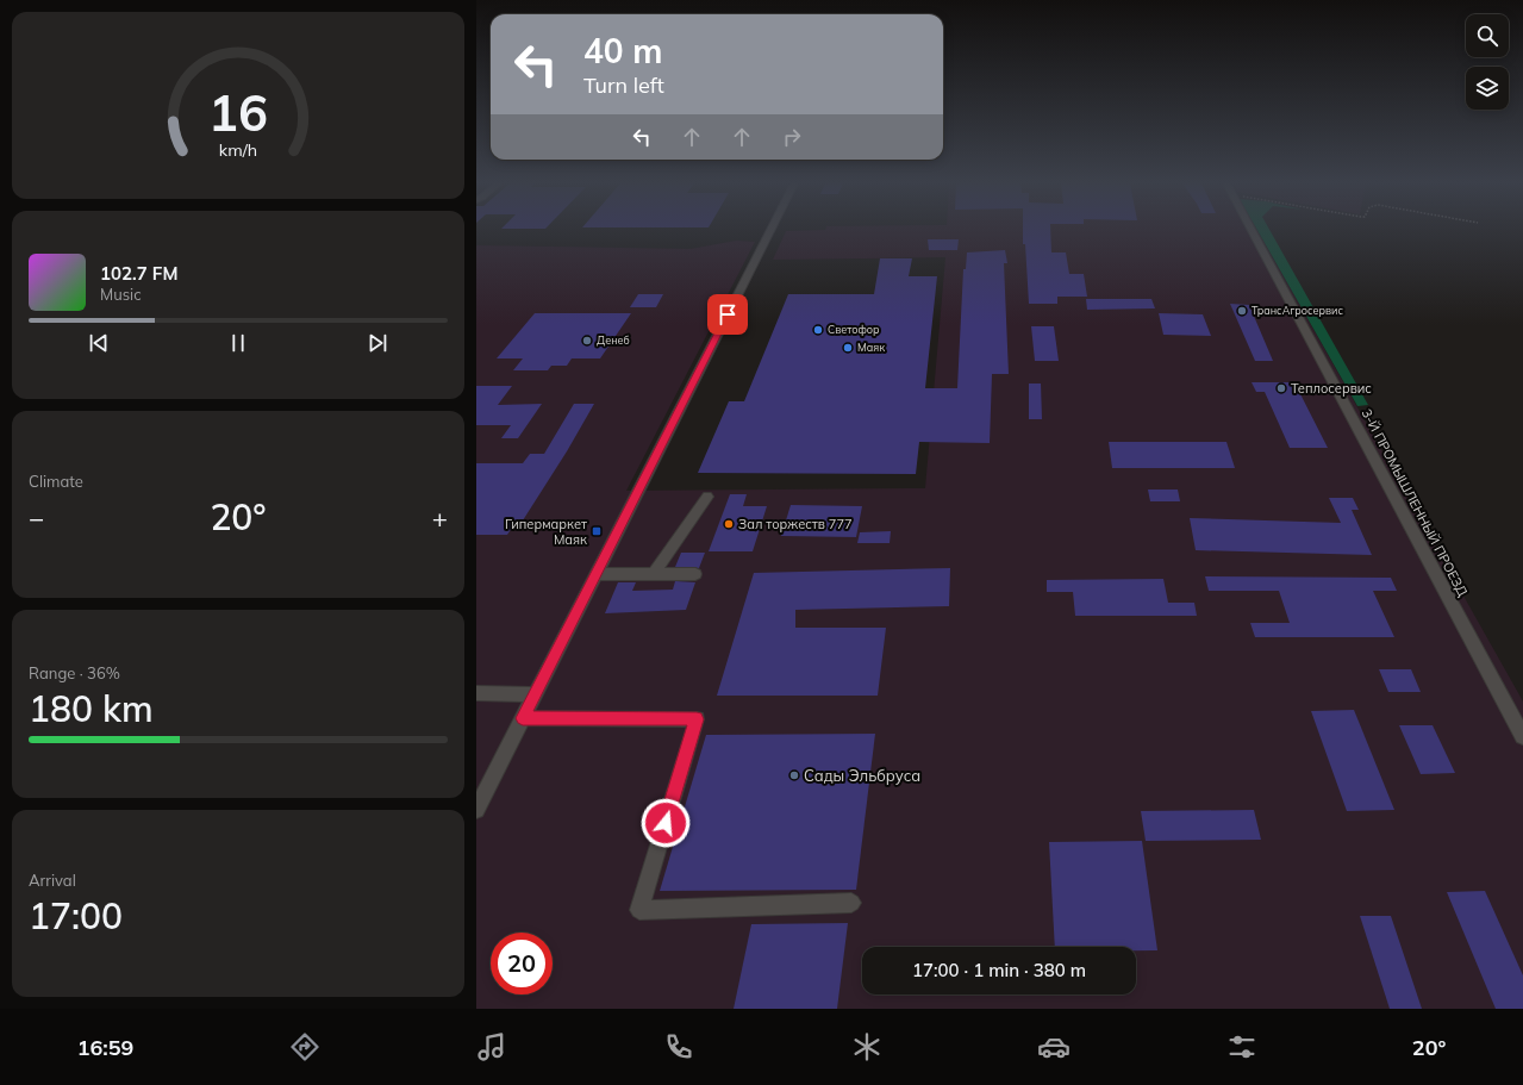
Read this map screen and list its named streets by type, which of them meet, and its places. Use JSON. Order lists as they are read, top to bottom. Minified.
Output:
{"streets":{"street":["3-Й ПРОМЫШЛЕННЫЙ ПРОЕЗД"]},"places":{"other":["ТрансАгросервис","Светофор","Денеб","Маяк","Теплосервис","Зал торжеств 777","Сады Эльбруса"],"transit":["Гипермаркет Маяк"]},"page":{"turn":["40 m","Turn left"],"song":["102.7 FM","Music"],"tile":["Climate",["Range · 36%","180 km"],["Arrival","17:00"]],"heat":["−","20°","+"],"limit":"20","trip":"17:00 · 1 min · 380 m","tabs":["16:59","20°"],"gauge":["16","km/h"]}}
